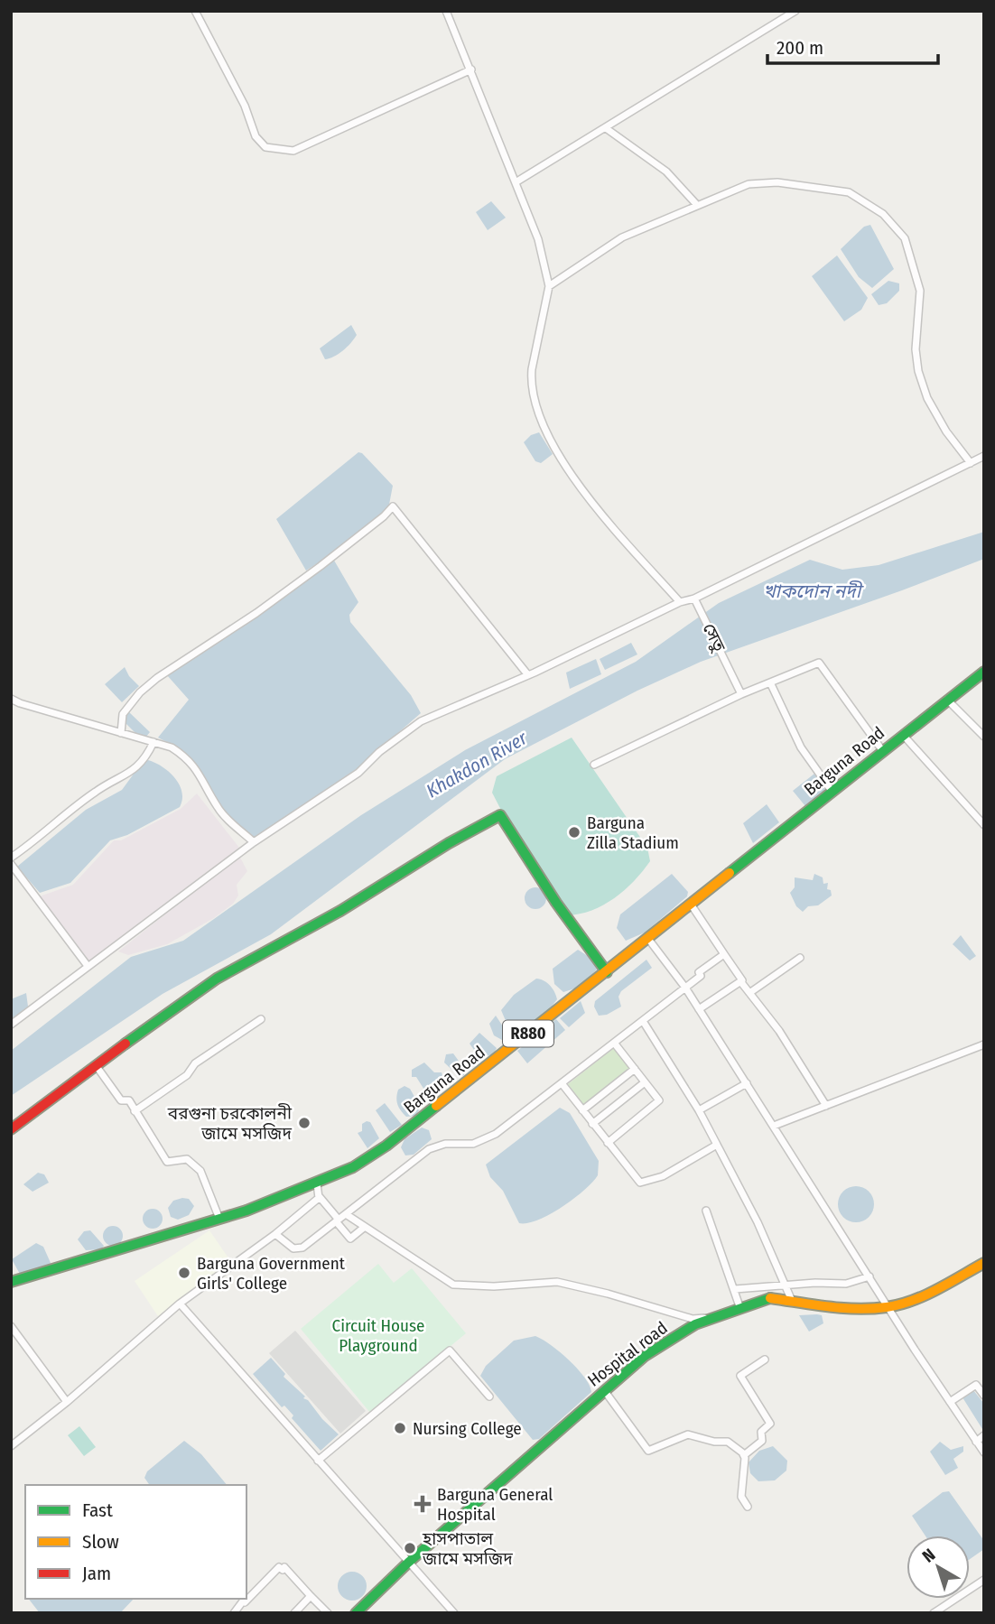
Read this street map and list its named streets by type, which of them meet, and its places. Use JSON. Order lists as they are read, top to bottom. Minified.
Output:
{"streets":{"street":["সেতু","Barguna Road","R880","Hospital road"]},"water":["খাকদোন নদী","Khakdon River"],"parks":["Circuit House Playground"],"places":{"other":["Barguna Zilla Stadium","বরগুনা চরকোলনী জামে মসজিদ","Barguna Government Girls' College","Nursing College","হাসপাতাল জামে মসজিদ"],"health":["Barguna General Hospital"]},"legend":["Fast","Slow","Jam"],"scale_bar":"200 m","north":"top left"}
